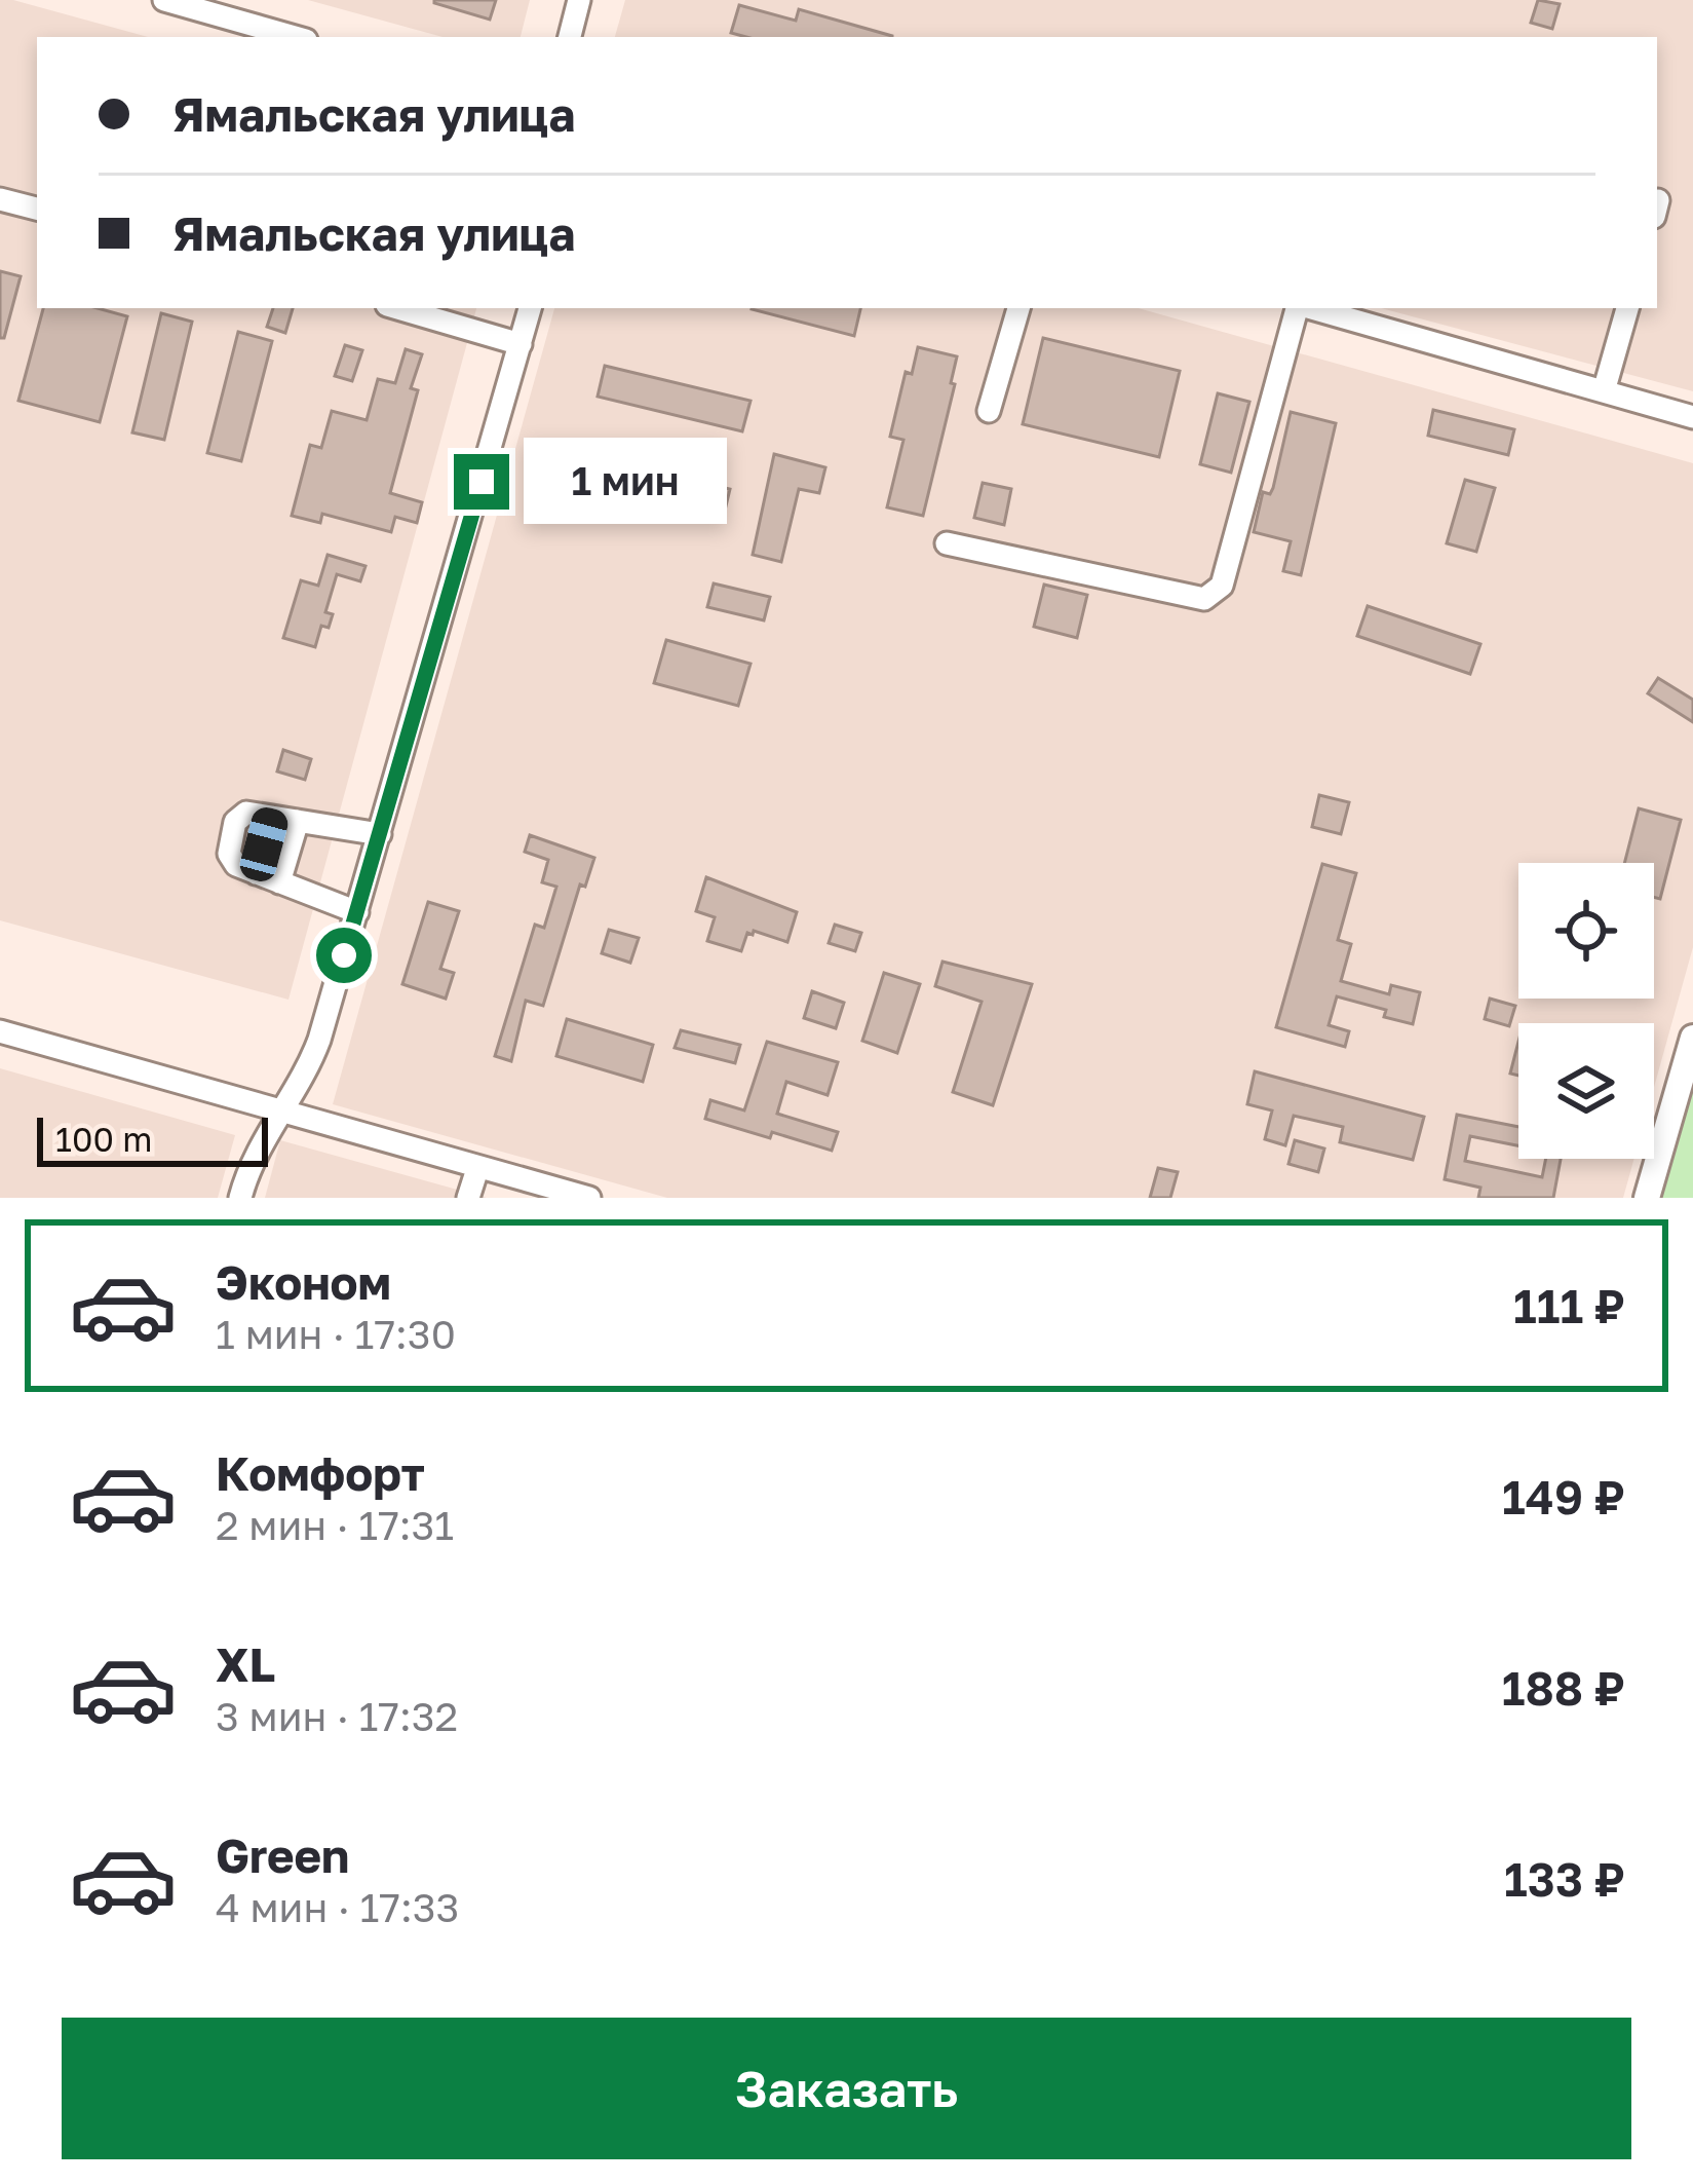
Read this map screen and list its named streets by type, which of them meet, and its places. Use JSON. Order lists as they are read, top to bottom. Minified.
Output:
{"scale_bar":"100 m","page":{"banner":["Ямальская улица","Ямальская улица"],"bubble":"1 мин","scale":"100 m","list":[{"name":"Эконом","note":"1 мин · 17:30","value":"111 ₽"},{"name":"Комфорт","note":"2 мин · 17:31","value":"149 ₽"},{"name":"XL","note":"3 мин · 17:32","value":"188 ₽"},{"name":"Green","note":"4 мин · 17:33","value":"133 ₽"}],"buttons":"Заказать"}}
